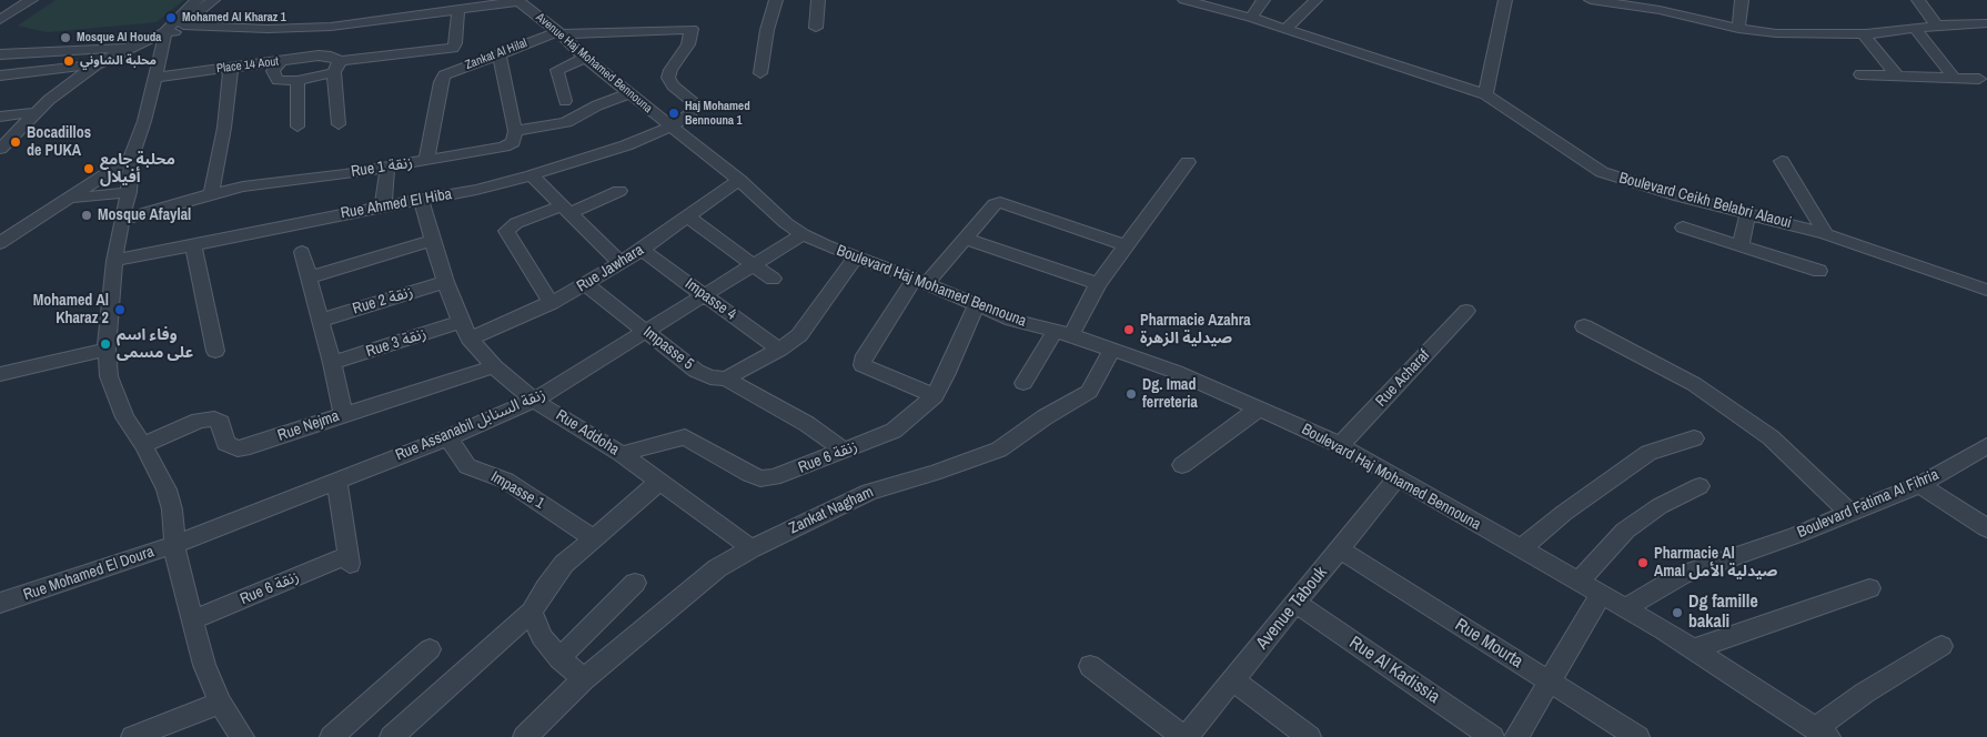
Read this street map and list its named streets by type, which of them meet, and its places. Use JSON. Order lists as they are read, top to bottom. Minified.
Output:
{"streets":{"street":["Zankat Al Hilal","Avenue Haj Mohamed Bennouna","Place 14 Aout","Rue 1 زنقة","Boulevard Ceikh Belabri Alaoui","Rue Ahmed El Hiba","Rue Jawhara","Boulevard Haj Mohamed Bennouna","Impasse 4","Rue 2 زنقة","Rue 3 زنقة","Impasse 5","Rue Acharaf","Rue Assanabil زنقة السنابل","Rue Nejma","Rue Addoha","Rue 6 زنقة","Impasse 1","Boulevard Fatima Al Fihria","Zankat Nagham","Rue Mohamed El Doura","Avenue Tabouk","Rue Mourta","Rue Al Kadissia"]},"crossings":[["Zankat Al Hilal","Avenue Haj Mohamed Bennouna"],["Zankat Al Hilal","Rue 1 زنقة"],["Zankat Al Hilal","Rue Ahmed El Hiba"],["Zankat Al Hilal","Boulevard Haj Mohamed Bennouna"],["Avenue Haj Mohamed Bennouna","Rue Ahmed El Hiba"],["Avenue Haj Mohamed Bennouna","Boulevard Haj Mohamed Bennouna"],["Rue Ahmed El Hiba","Boulevard Haj Mohamed Bennouna"],["Rue Ahmed El Hiba","Rue Addoha"],["Rue Jawhara","Boulevard Haj Mohamed Bennouna"],["Rue Jawhara","Impasse 4"],["Rue Jawhara","Rue 3 زنقة"],["Rue Jawhara","Impasse 5"],["Rue Jawhara","Rue Addoha"],["Boulevard Haj Mohamed Bennouna","Rue Acharaf"],["Boulevard Haj Mohamed Bennouna","Rue Assanabil زنقة السنابل"],["Boulevard Haj Mohamed Bennouna","Rue 6 زنقة"],["Boulevard Haj Mohamed Bennouna","Boulevard Fatima Al Fihria"],["Boulevard Haj Mohamed Bennouna","Zankat Nagham"],["Boulevard Haj Mohamed Bennouna","Avenue Tabouk"],["Impasse 4","Rue Assanabil زنقة السنابل"],["Rue 2 زنقة","Rue Addoha"],["Rue 3 زنقة","Rue Addoha"],["Impasse 5","Rue Assanabil زنقة السنابل"],["Impasse 5","Rue 6 زنقة"],["Rue Assanabil زنقة السنابل","Rue Addoha"],["Rue Assanabil زنقة السنابل","Rue 6 زنقة"],["Rue Assanabil زنقة السنابل","Impasse 1"],["Rue Assanabil زنقة السنابل","Rue Mohamed El Doura"],["Rue Nejma","Rue Addoha"],["Rue Addoha","Rue 6 زنقة"],["Rue Addoha","Zankat Nagham"],["Avenue Tabouk","Rue Mourta"],["Avenue Tabouk","Rue Al Kadissia"]],"places":["Mohamed Al Kharaz 1","Mosque Al Houda","محلبة الشاوني","Haj Mohamed Bennouna 1","Bocadillos de PUKA","محلبة جامع أفيلال","Mosque Afaylal","Mohamed Al Kharaz 2","Pharmacie Azahra صيدلية الزهرة","وفاء اسم على مسمى","Dg. Imad ferreteria","Pharmacie Al Amal صيدلية الأمل","Dg famille bakali"]}
